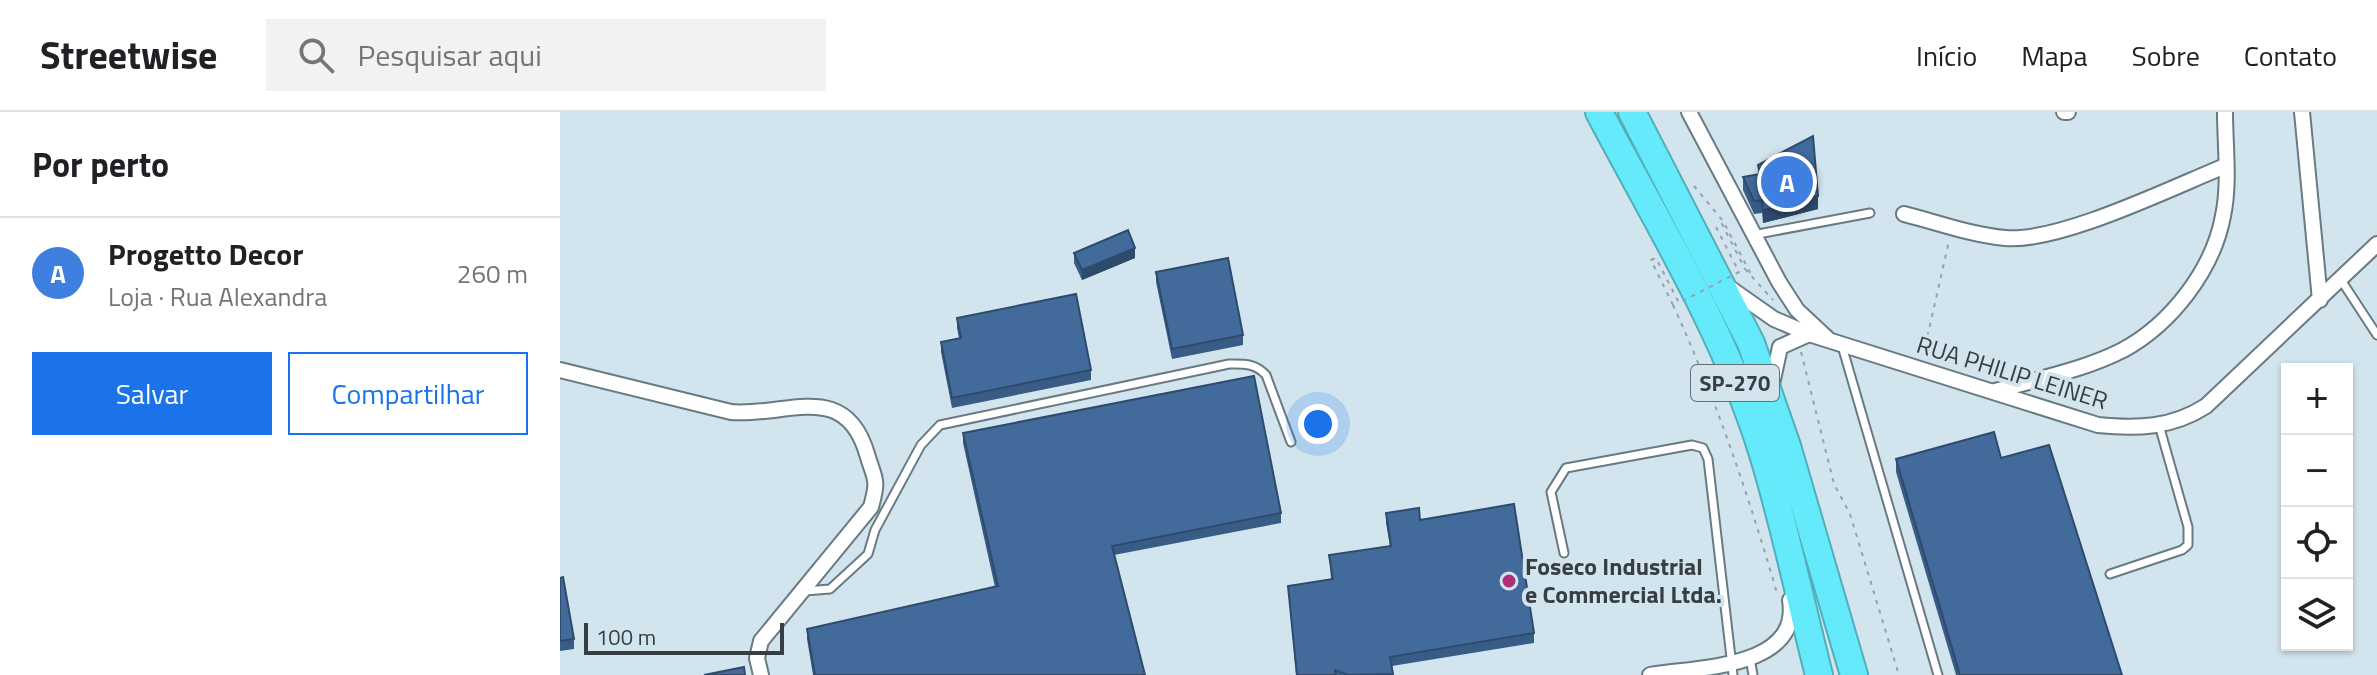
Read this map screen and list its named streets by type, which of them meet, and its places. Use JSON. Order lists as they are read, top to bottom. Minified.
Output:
{"streets":{"highway":["SP-270"],"street":["RUA PHILIP LEINER"]},"crossings":[["RUA PHILIP LEINER","SP-270"]],"places":["Foseco Industrial e Commercial Ltda."],"scale_bar":"100 m","page":{"header":"Streetwise","search":"Pesquisar aqui","nav":["Início","Mapa","Sobre","Contato"],"heading":"Por perto","pins":"A","list":[{"mark":"A","name":"Progetto Decor","note":"Loja · Rua Alexandra","value":"260 m"}],"buttons":["Salvar","Compartilhar"],"map_buttons":["+","−"],"scale":"100 m"}}
